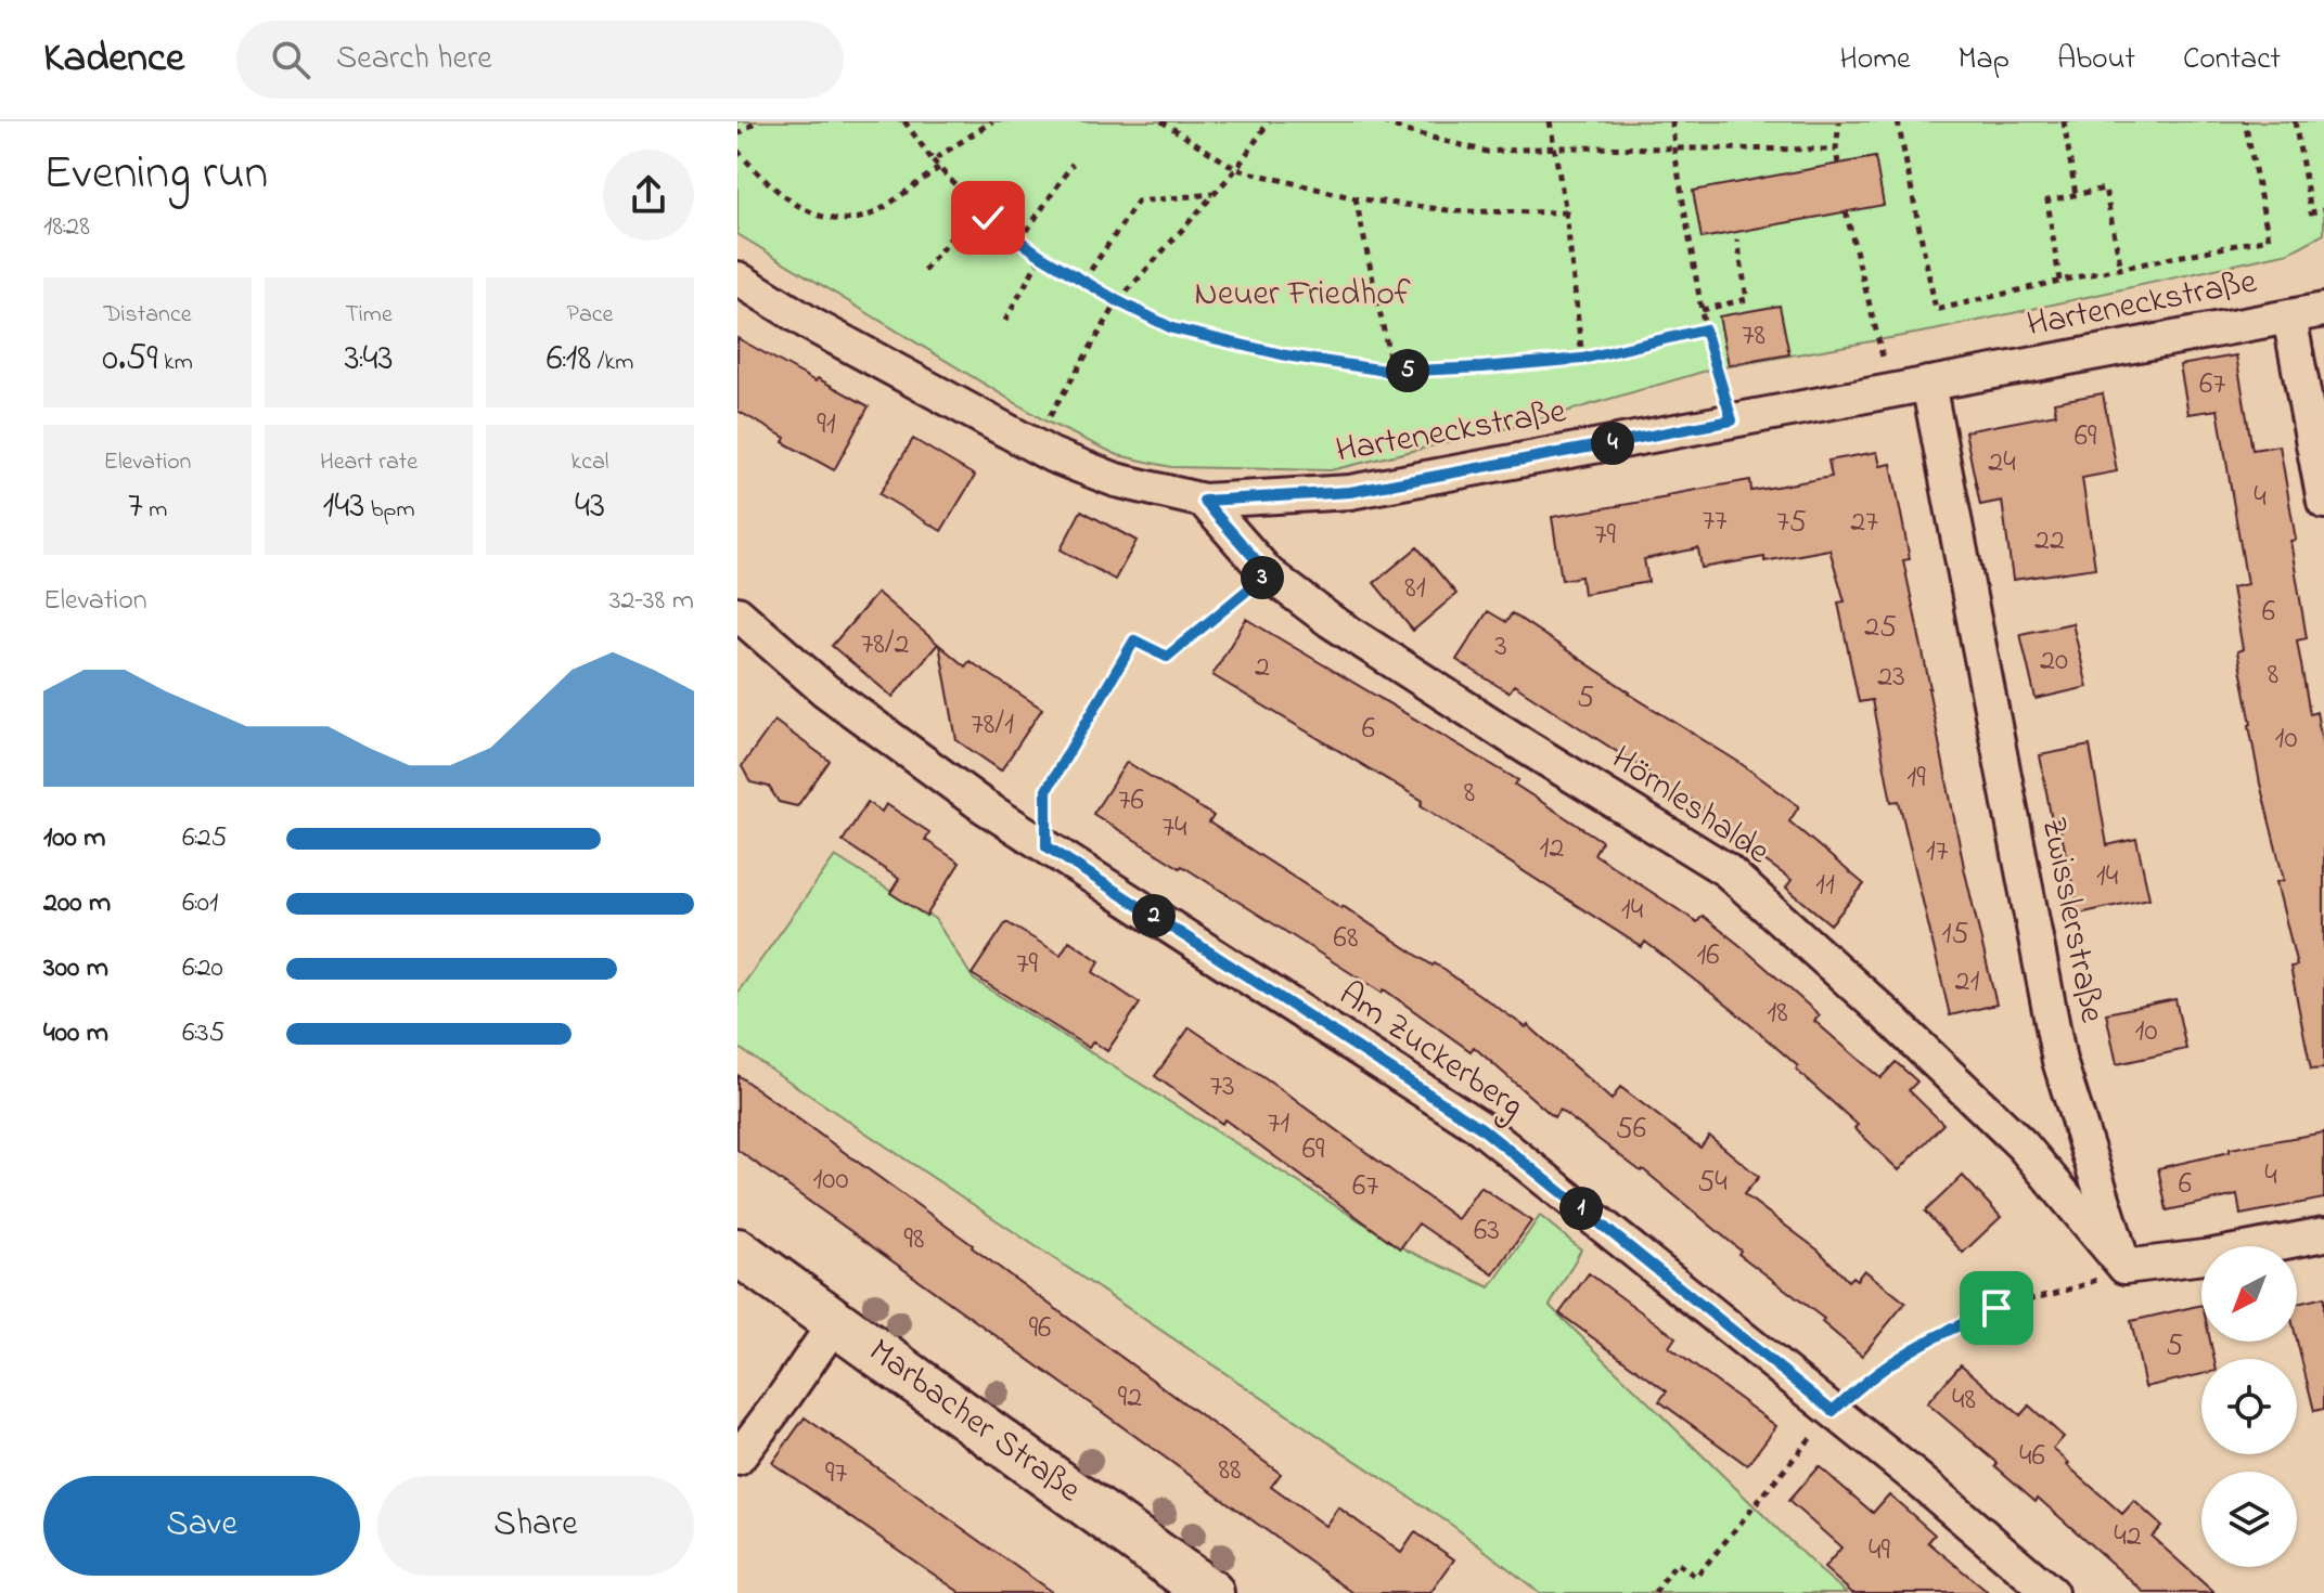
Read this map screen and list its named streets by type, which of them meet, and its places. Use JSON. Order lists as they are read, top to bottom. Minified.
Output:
{"streets":{"main road":["Marbacher Straße"],"street":["Harteneckstraße","Hörnleshalde","Zwisslerstraße","Am Zuckerberg"]},"crossings":[["Harteneckstraße","Hörnleshalde"],["Harteneckstraße","Zwisslerstraße"],["Hörnleshalde","Zwisslerstraße"]],"parks":["Neuer Friedhof"],"house_numbers":["78","67","91","69","24","4","77","75","27","79","22","81","6","25","78/2","3","20","2","8","23","5","78/1","6","10","19","8","76","74","12","17","14","11","14","15","68","16","79","21","18","10","73","71","56","69","4","100","54","6","67","63","98","96","5","92","48","46","88","97","42","49"],"north":"bottom left","page":{"header":"Kadence","search":"Search here","nav":["Home","Map","About","Contact"],"heading":["Evening run","18:28"],"stats":[["Distance","0.59 km"],["Time","3:43"],["Pace","6:18 /km"],["Elevation","7 m"],["Heart rate","143 bpm"],["kcal","43"]],"pins":["5","4","3","2","1"],"chart":["Elevation","32–38 m"],"list":[{"name":"100 m","note":"6:25"},{"name":"200 m","note":"6:01"},{"name":"300 m","note":"6:20"},{"name":"400 m","note":"6:35"}],"buttons":["Save","Share"]}}
